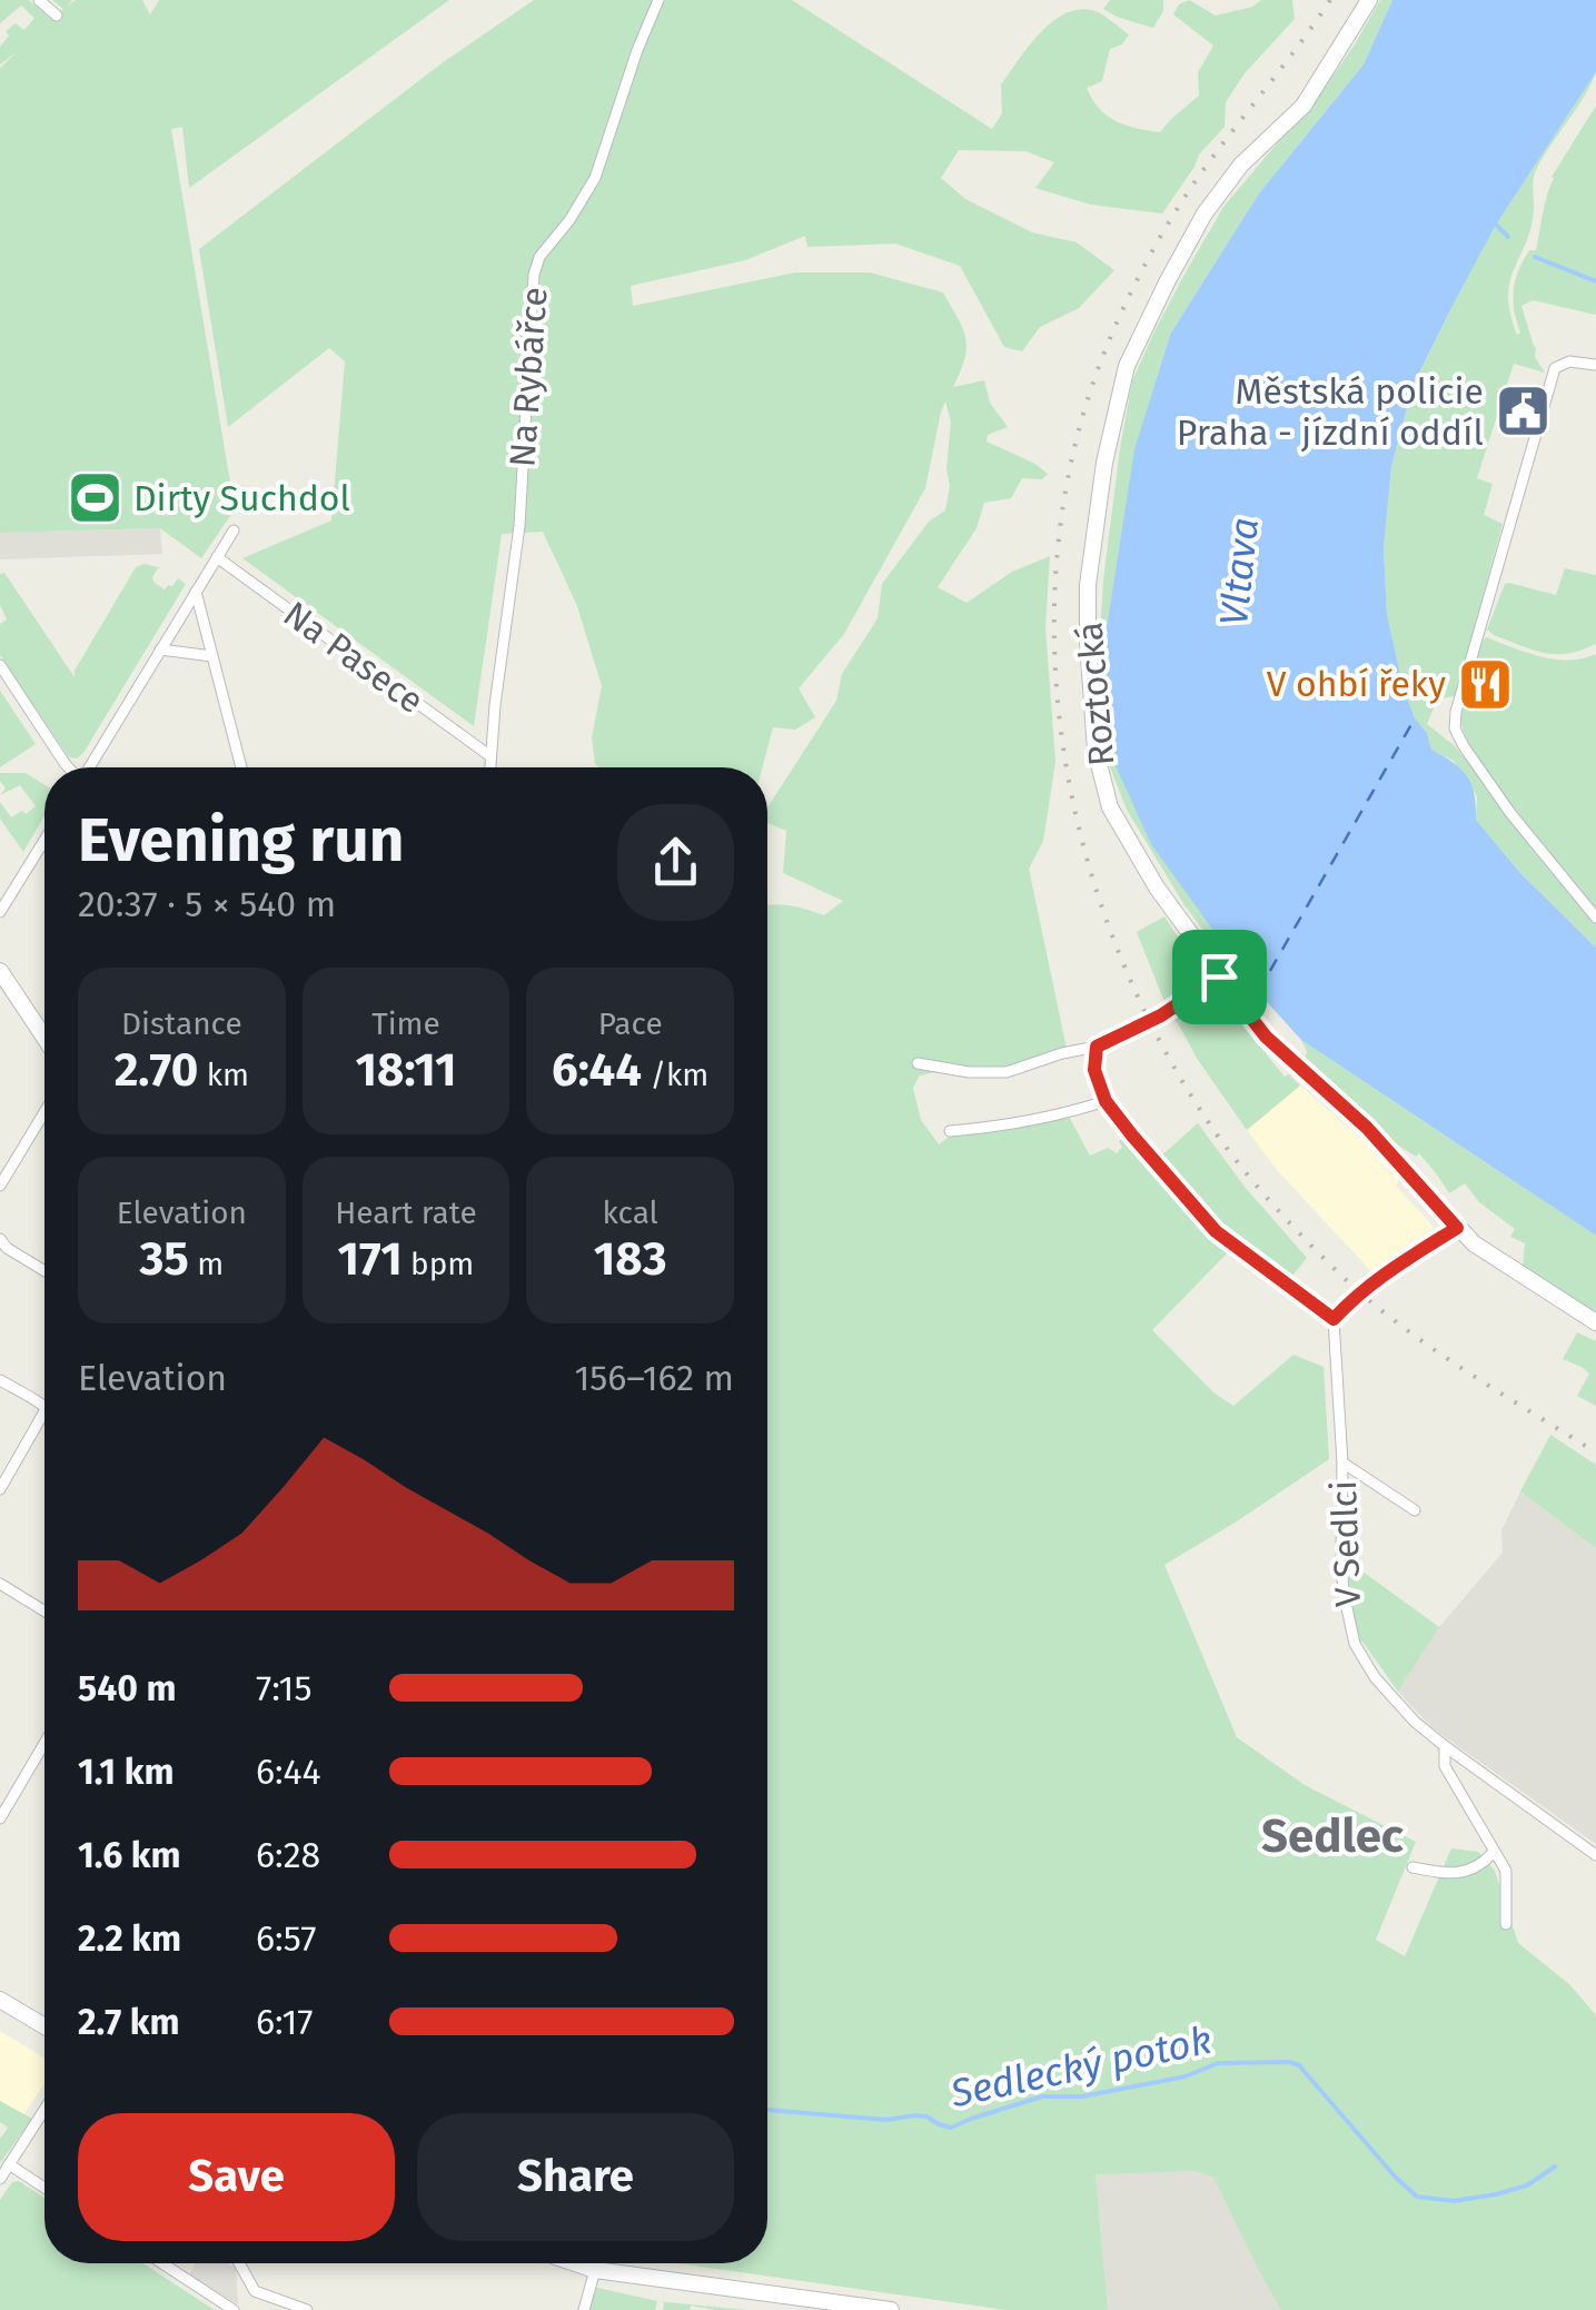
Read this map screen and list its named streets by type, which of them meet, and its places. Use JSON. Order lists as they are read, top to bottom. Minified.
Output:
{"streets":{"main road":["Roztocká"],"street":["Na Rybářce","Na Pasece","V Sedlci"]},"crossings":[["Na Rybářce","Na Pasece"]],"districts":["Sedlec"],"water":["Vltava","Sedlecký potok"],"places":{"public building":["Městská policie Praha - jízdní oddíl"],"sports":["Dirty Suchdol"],"restaurant":["V ohbí řeky"]},"page":{"heading":["Evening run","20:37 · 5 × 540 m"],"stats":[["Distance","2.70 km"],["Time","18:11"],["Pace","6:44 /km"],["Elevation","35 m"],["Heart rate","171 bpm"],["kcal","183"]],"chart":["Elevation","156–162 m"],"list":[{"name":"540 m","note":"7:15"},{"name":"1.1 km","note":"6:44"},{"name":"1.6 km","note":"6:28"},{"name":"2.2 km","note":"6:57"},{"name":"2.7 km","note":"6:17"}],"buttons":["Save","Share"]}}
